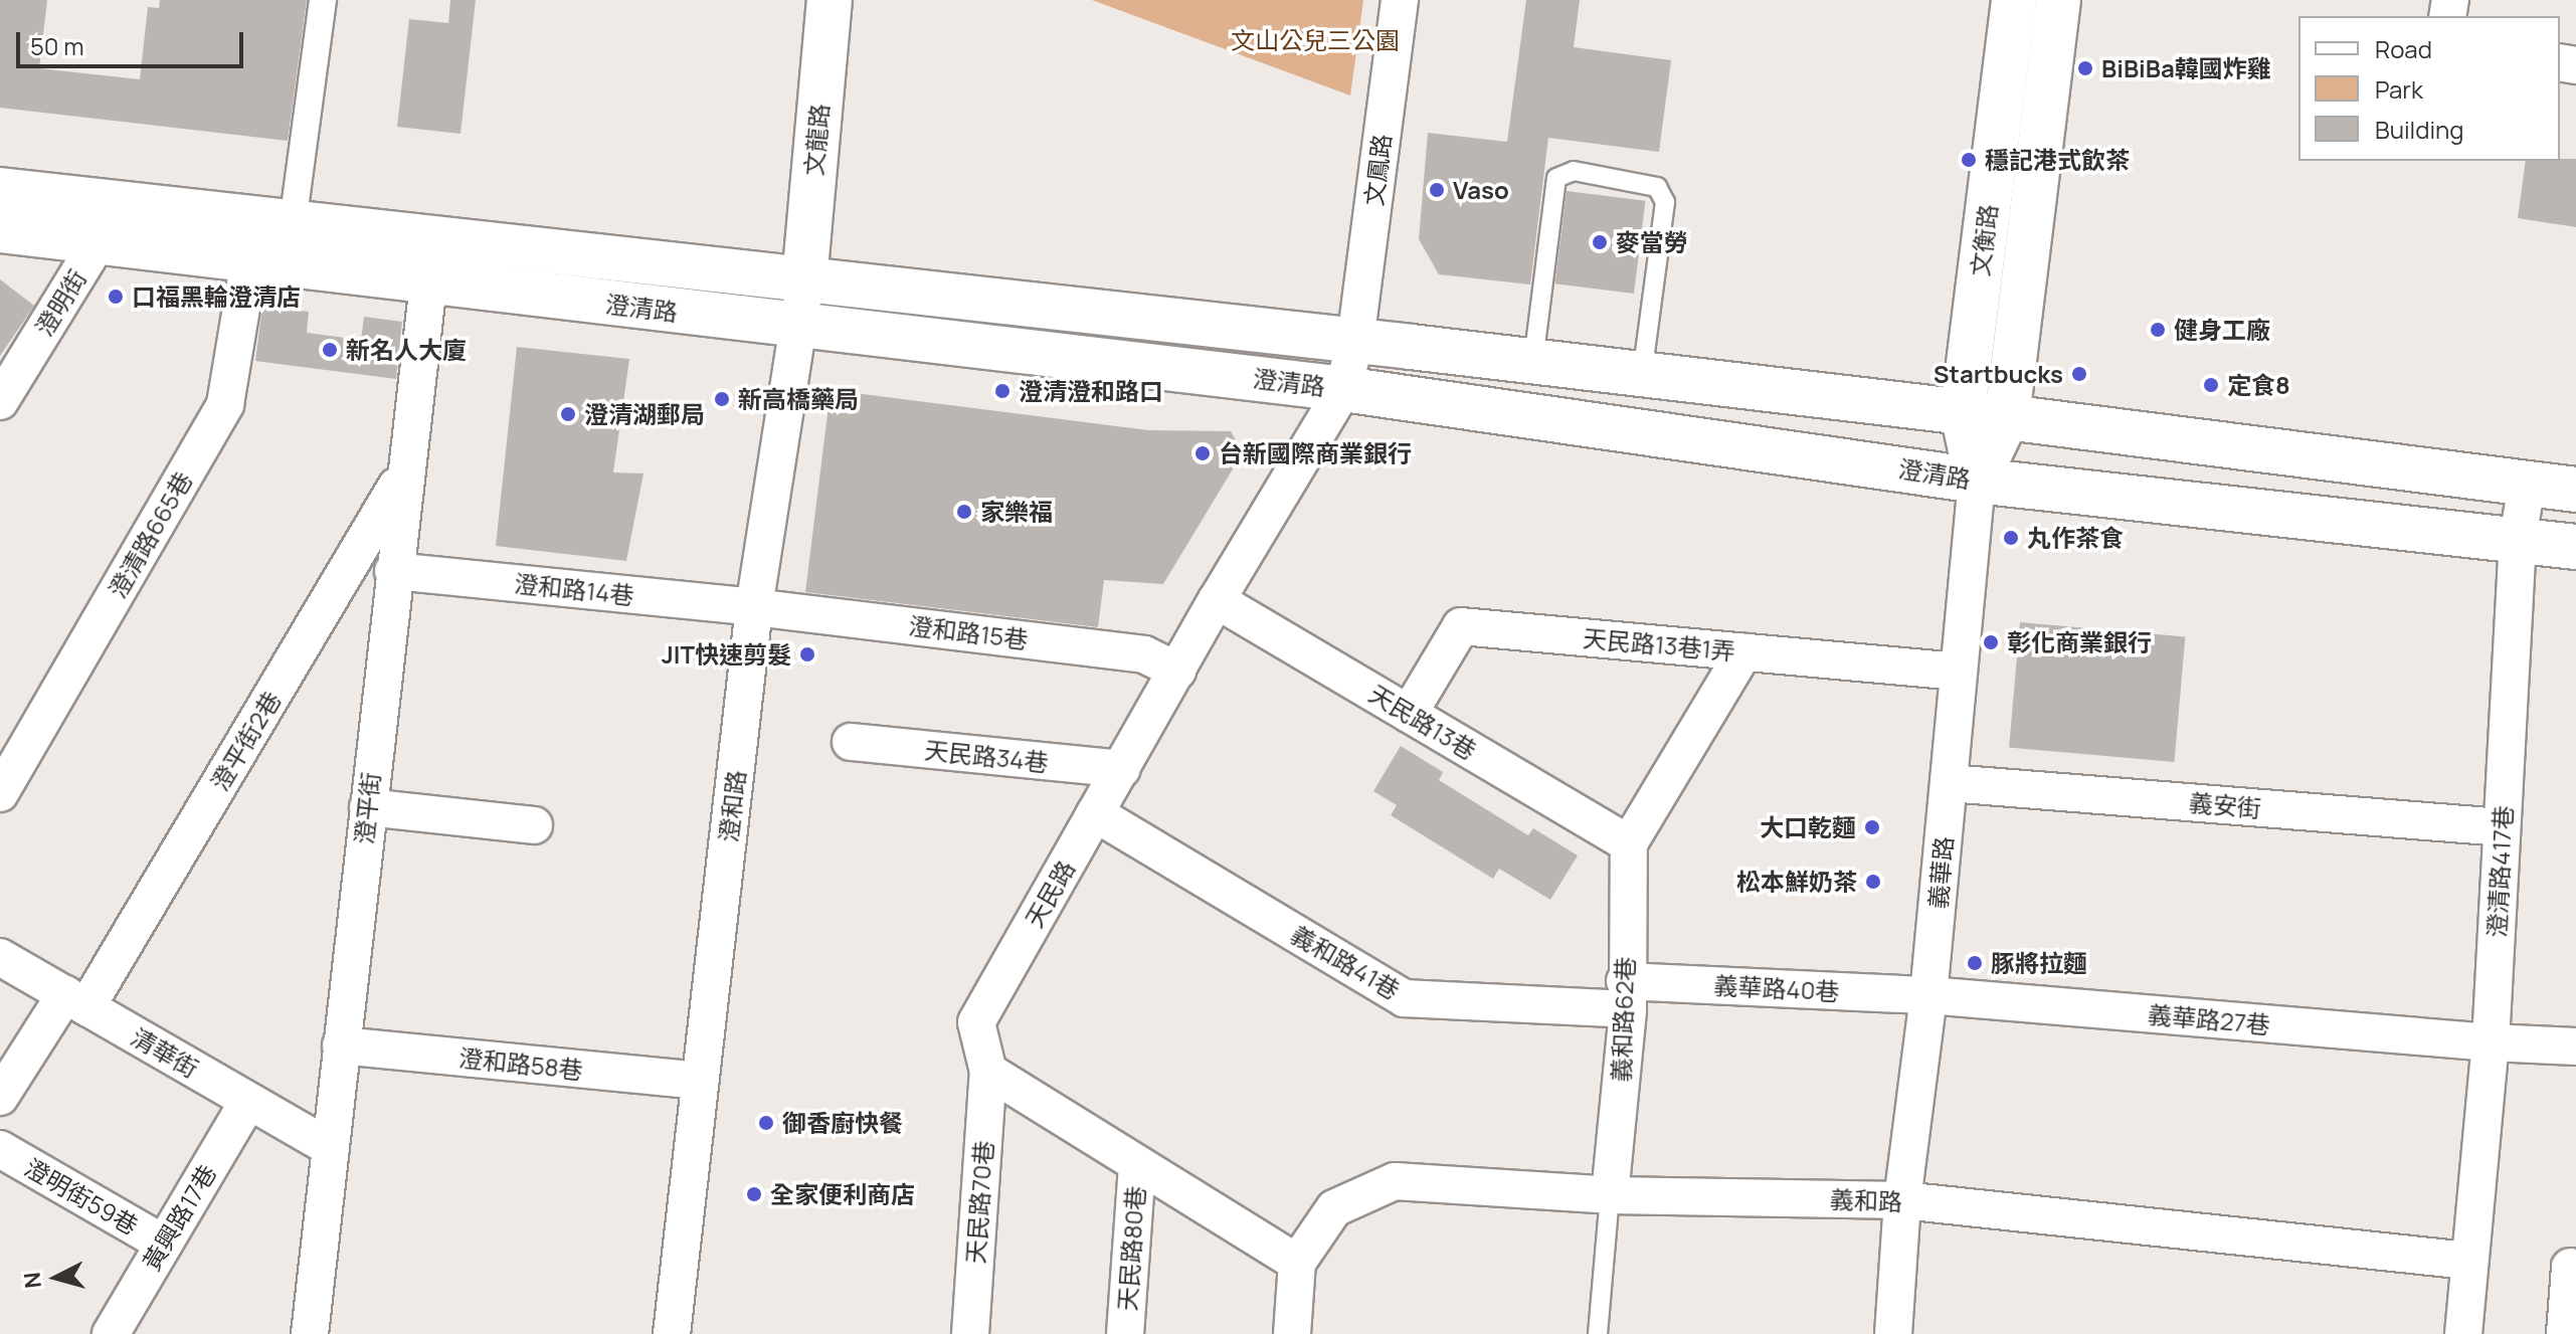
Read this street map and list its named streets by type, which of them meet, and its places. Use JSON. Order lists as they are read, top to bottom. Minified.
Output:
{"streets":{"main road":["文龍路","文衡路","澄清路","義華路"],"street":["文鳳路","澄明街","澄清路665巷","澄和路14巷","澄和路15巷","天民路13巷1弄","天民路13巷","澄平街2巷","天民路34巷","義安街","澄和路","澄平街","澄清路417巷","天民路","義和路41巷","義華路40巷","義和路62巷","義華路27巷","清華街","澄和路58巷","澄明街59巷","義和路","天民路70巷","黃興路17巷","天民路80巷"]},"crossings":[["文龍路","澄清路"],["文龍路","澄和路"],["文鳳路","澄清路"],["文鳳路","天民路"],["文衡路","澄清路"],["文衡路","義華路"],["澄明街","澄清路"],["澄清路","澄清路665巷"],["澄清路","澄和路"],["澄清路","澄平街"],["澄清路","澄清路417巷"],["澄清路","義華路"],["澄清路","天民路"],["澄和路14巷","澄和路15巷"],["澄和路14巷","澄和路"],["澄和路14巷","澄平街"],["澄和路15巷","澄和路"],["澄和路15巷","天民路"],["天民路13巷1弄","天民路13巷"],["天民路13巷1弄","義華路"],["天民路13巷","天民路"],["天民路13巷","義和路62巷"],["澄平街2巷","澄平街"],["澄平街2巷","清華街"],["天民路34巷","天民路"],["義安街","澄清路417巷"],["義安街","義華路"],["澄和路","澄和路58巷"],["澄平街","清華街"],["澄平街","澄和路58巷"],["澄清路417巷","義華路27巷"],["澄清路417巷","義和路"],["義華路","義華路40巷"],["義華路","義華路27巷"],["義華路","義和路"],["天民路","義和路41巷"],["天民路","天民路70巷"],["義和路41巷","義華路40巷"],["義和路41巷","義和路62巷"],["義華路40巷","義和路62巷"],["義華路40巷","義華路27巷"],["義和路62巷","義和路"],["清華街","黃興路17巷"],["澄明街59巷","黃興路17巷"]],"parks":["文山公兒三公園"],"places":["BiBiBa韓國炸雞","穩記港式飲茶","Vaso","麥當勞","口福黑輪澄清店","健身工廠","新名人大廈","Startbucks","定食8","澄清澄和路口","新高橋藥局","澄清湖郵局","台新國際商業銀行","家樂福","丸作茶食","彰化商業銀行","JIT快速剪髮","大口乾麵","松本鮮奶茶","豚將拉麵","御香廚快餐","全家便利商店"],"legend":["Road","Park","Building"],"scale_bar":"50 m","north":"left"}
